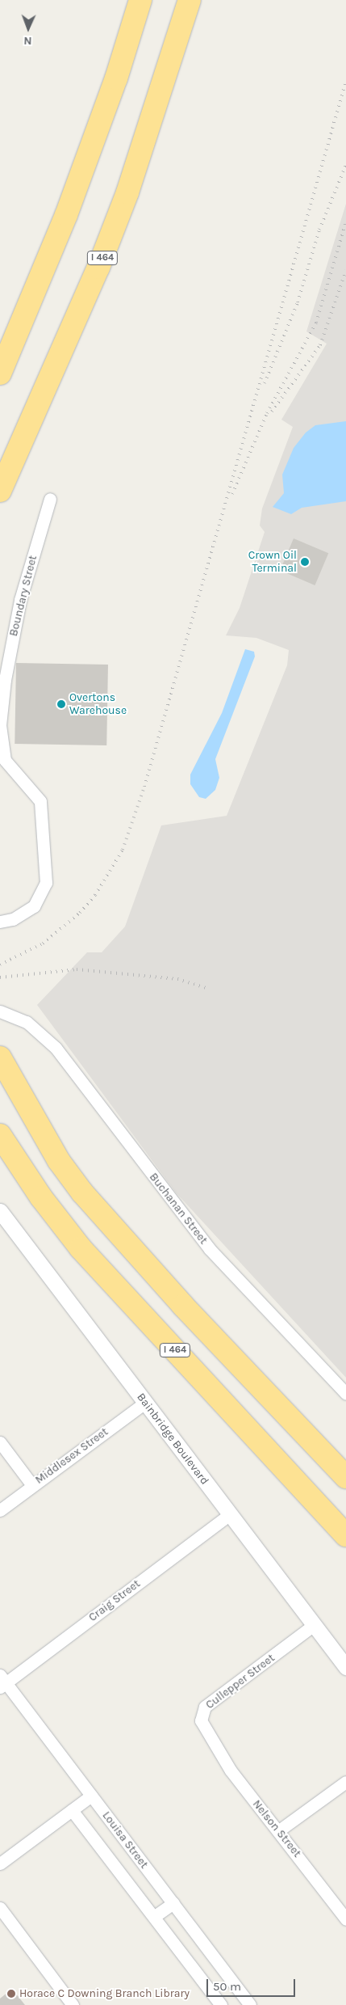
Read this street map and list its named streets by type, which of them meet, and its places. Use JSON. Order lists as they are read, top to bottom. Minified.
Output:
{"streets":{"highway":["I 464"],"street":["Boundary Street","Buchanan Street","Bainbridge Boulevard","Middlesex Street","Craig Street","Cullepper Street","Nelson Street","Louisa Street"]},"crossings":[["Bainbridge Boulevard","Middlesex Street"],["Bainbridge Boulevard","Craig Street"],["Bainbridge Boulevard","Cullepper Street"],["Craig Street","Louisa Street"],["Cullepper Street","Nelson Street"]],"places":["Crown Oil Terminal","Overtons Warehouse","Horace C Downing Branch Library"],"scale_bar":"50 m","north":"bottom"}
